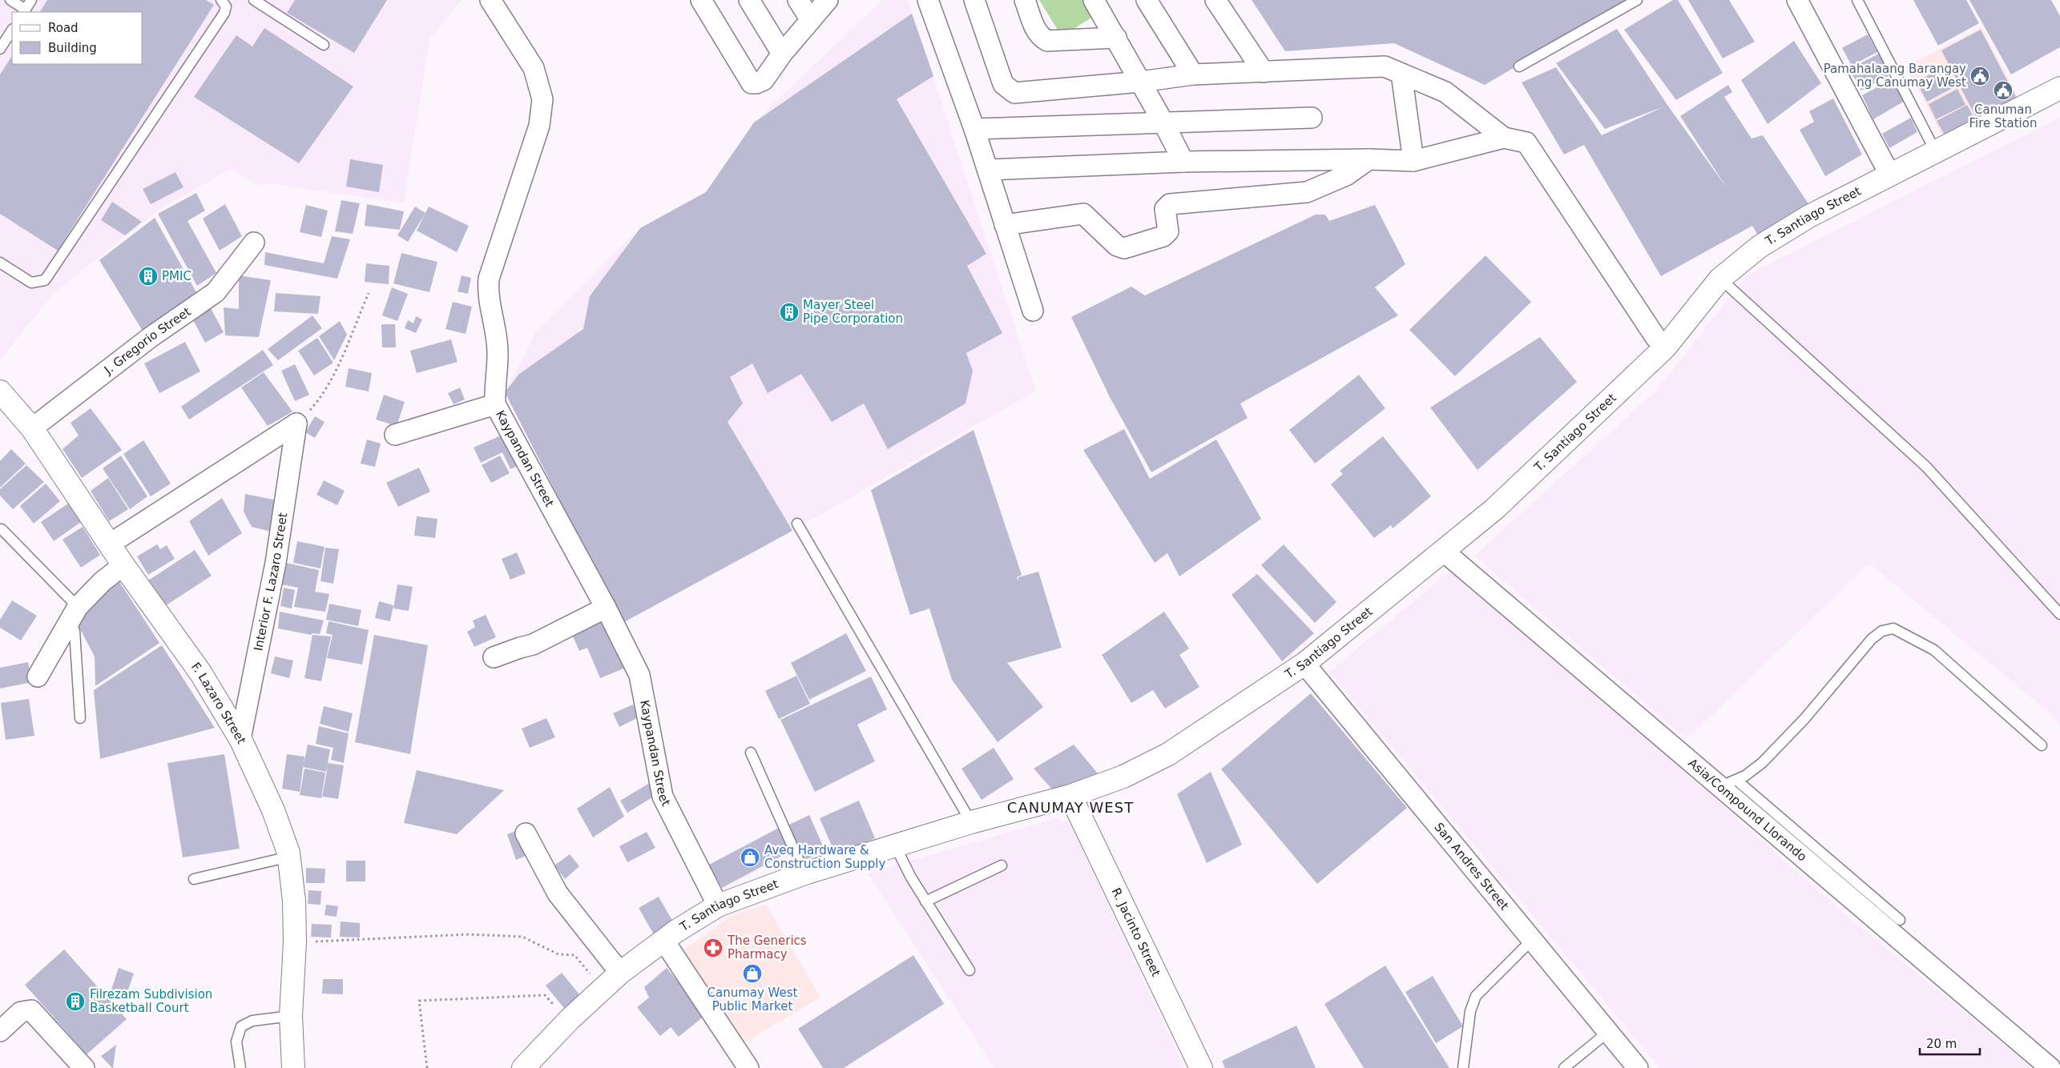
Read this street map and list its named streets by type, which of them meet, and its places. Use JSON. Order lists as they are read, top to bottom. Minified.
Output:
{"streets":{"main road":["T. Santiago Street","F. Lazaro Street","R. Jacinto Street"],"street":["J. Gregorio Street","Kaypandan Street","Interior F. Lazaro Street","Asia/Compound Llorando","San Andres Street"]},"crossings":[["T. Santiago Street","Kaypandan Street"],["T. Santiago Street","Asia/Compound Llorando"],["T. Santiago Street","San Andres Street"],["T. Santiago Street","R. Jacinto Street"],["J. Gregorio Street","F. Lazaro Street"],["Interior F. Lazaro Street","F. Lazaro Street"]],"districts":["CANUMAY WEST"],"places":{"public building":["Pamahalaang Barangay ng Canumay West","Canuman Fire Station"],"building":["PMIC","Mayer Steel Pipe Corporation","Filrezam Subdivision Basketball Court"],"shop":["Aveq Hardware & Construction Supply","Canumay West Public Market"],"pharmacy":["The Generics Pharmacy"]},"legend":["Road","Building"],"scale_bar":"20 m"}
